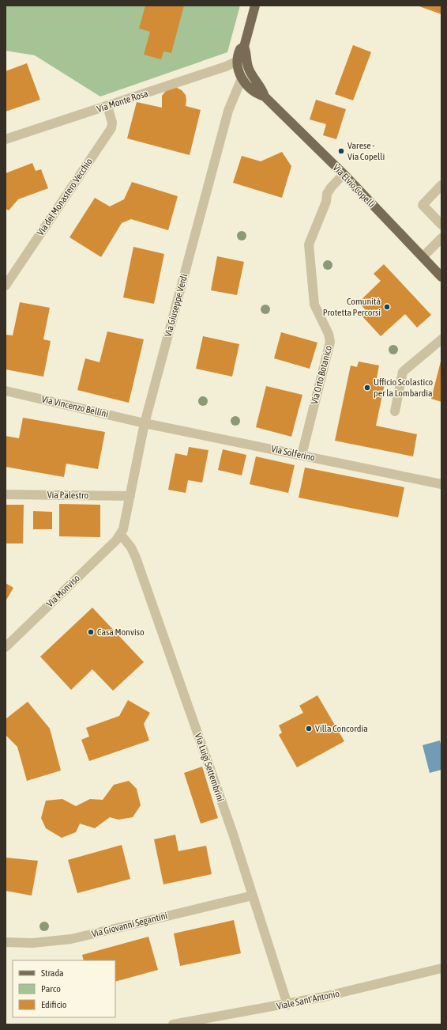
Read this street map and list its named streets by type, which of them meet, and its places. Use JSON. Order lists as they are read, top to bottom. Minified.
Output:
{"streets":{"main road":["Via Elvio Copelli"],"street":["Via Monte Rosa","Via del Monastero Vecchio","Via Giuseppe Verdi","Via Orto Botanico","Via Vincenzo Bellini","Via Solferino","Via Palestro","Via Monviso","Via Luigi Settembrini","Via Giovanni Segantini","Viale Sant'Antonio"]},"crossings":[["Via Monte Rosa","Via Elvio Copelli"],["Via Monte Rosa","Via del Monastero Vecchio"],["Via Elvio Copelli","Via Giuseppe Verdi"],["Via Elvio Copelli","Via Orto Botanico"],["Via Giuseppe Verdi","Via Vincenzo Bellini"],["Via Giuseppe Verdi","Via Solferino"],["Via Giuseppe Verdi","Via Palestro"],["Via Giuseppe Verdi","Via Monviso"],["Via Giuseppe Verdi","Via Luigi Settembrini"],["Via Orto Botanico","Via Solferino"],["Via Vincenzo Bellini","Via Solferino"],["Via Monviso","Via Luigi Settembrini"],["Via Luigi Settembrini","Via Giovanni Segantini"],["Via Luigi Settembrini","Viale Sant'Antonio"]],"places":["Varese - Via Copelli","Comunità Protetta Percorsi","Ufficio Scolastico per la Lombardia","Casa Monviso","Villa Concordia"],"legend":["Strada","Parco","Edificio"]}
